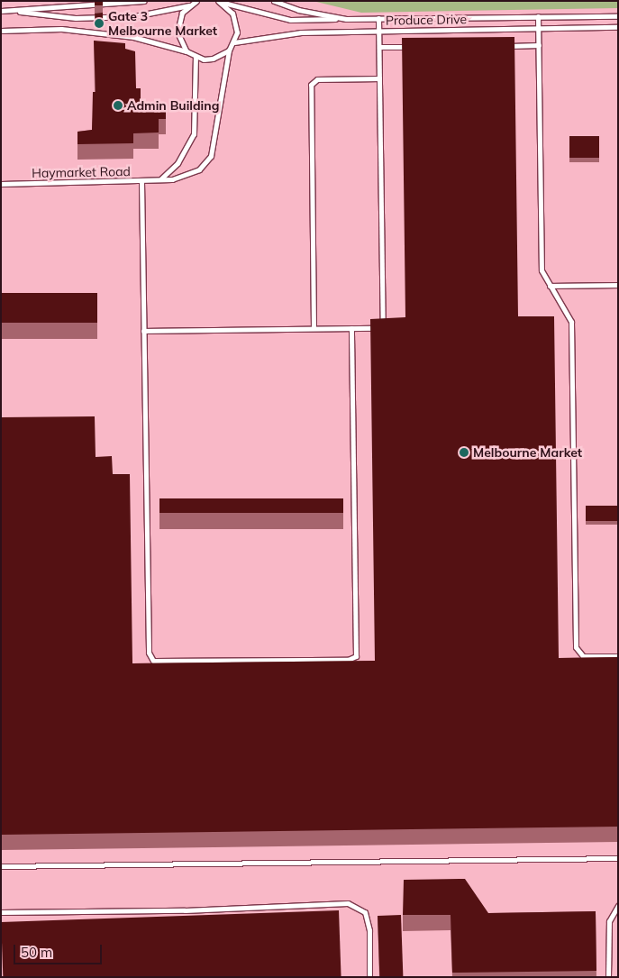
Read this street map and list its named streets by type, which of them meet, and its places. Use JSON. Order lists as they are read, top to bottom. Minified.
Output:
{"streets":{"lane":["Produce Drive","Haymarket Road"]},"places":["Gate 3 Melbourne Market","Admin Building","Melbourne Market"],"scale_bar":"50 m"}
